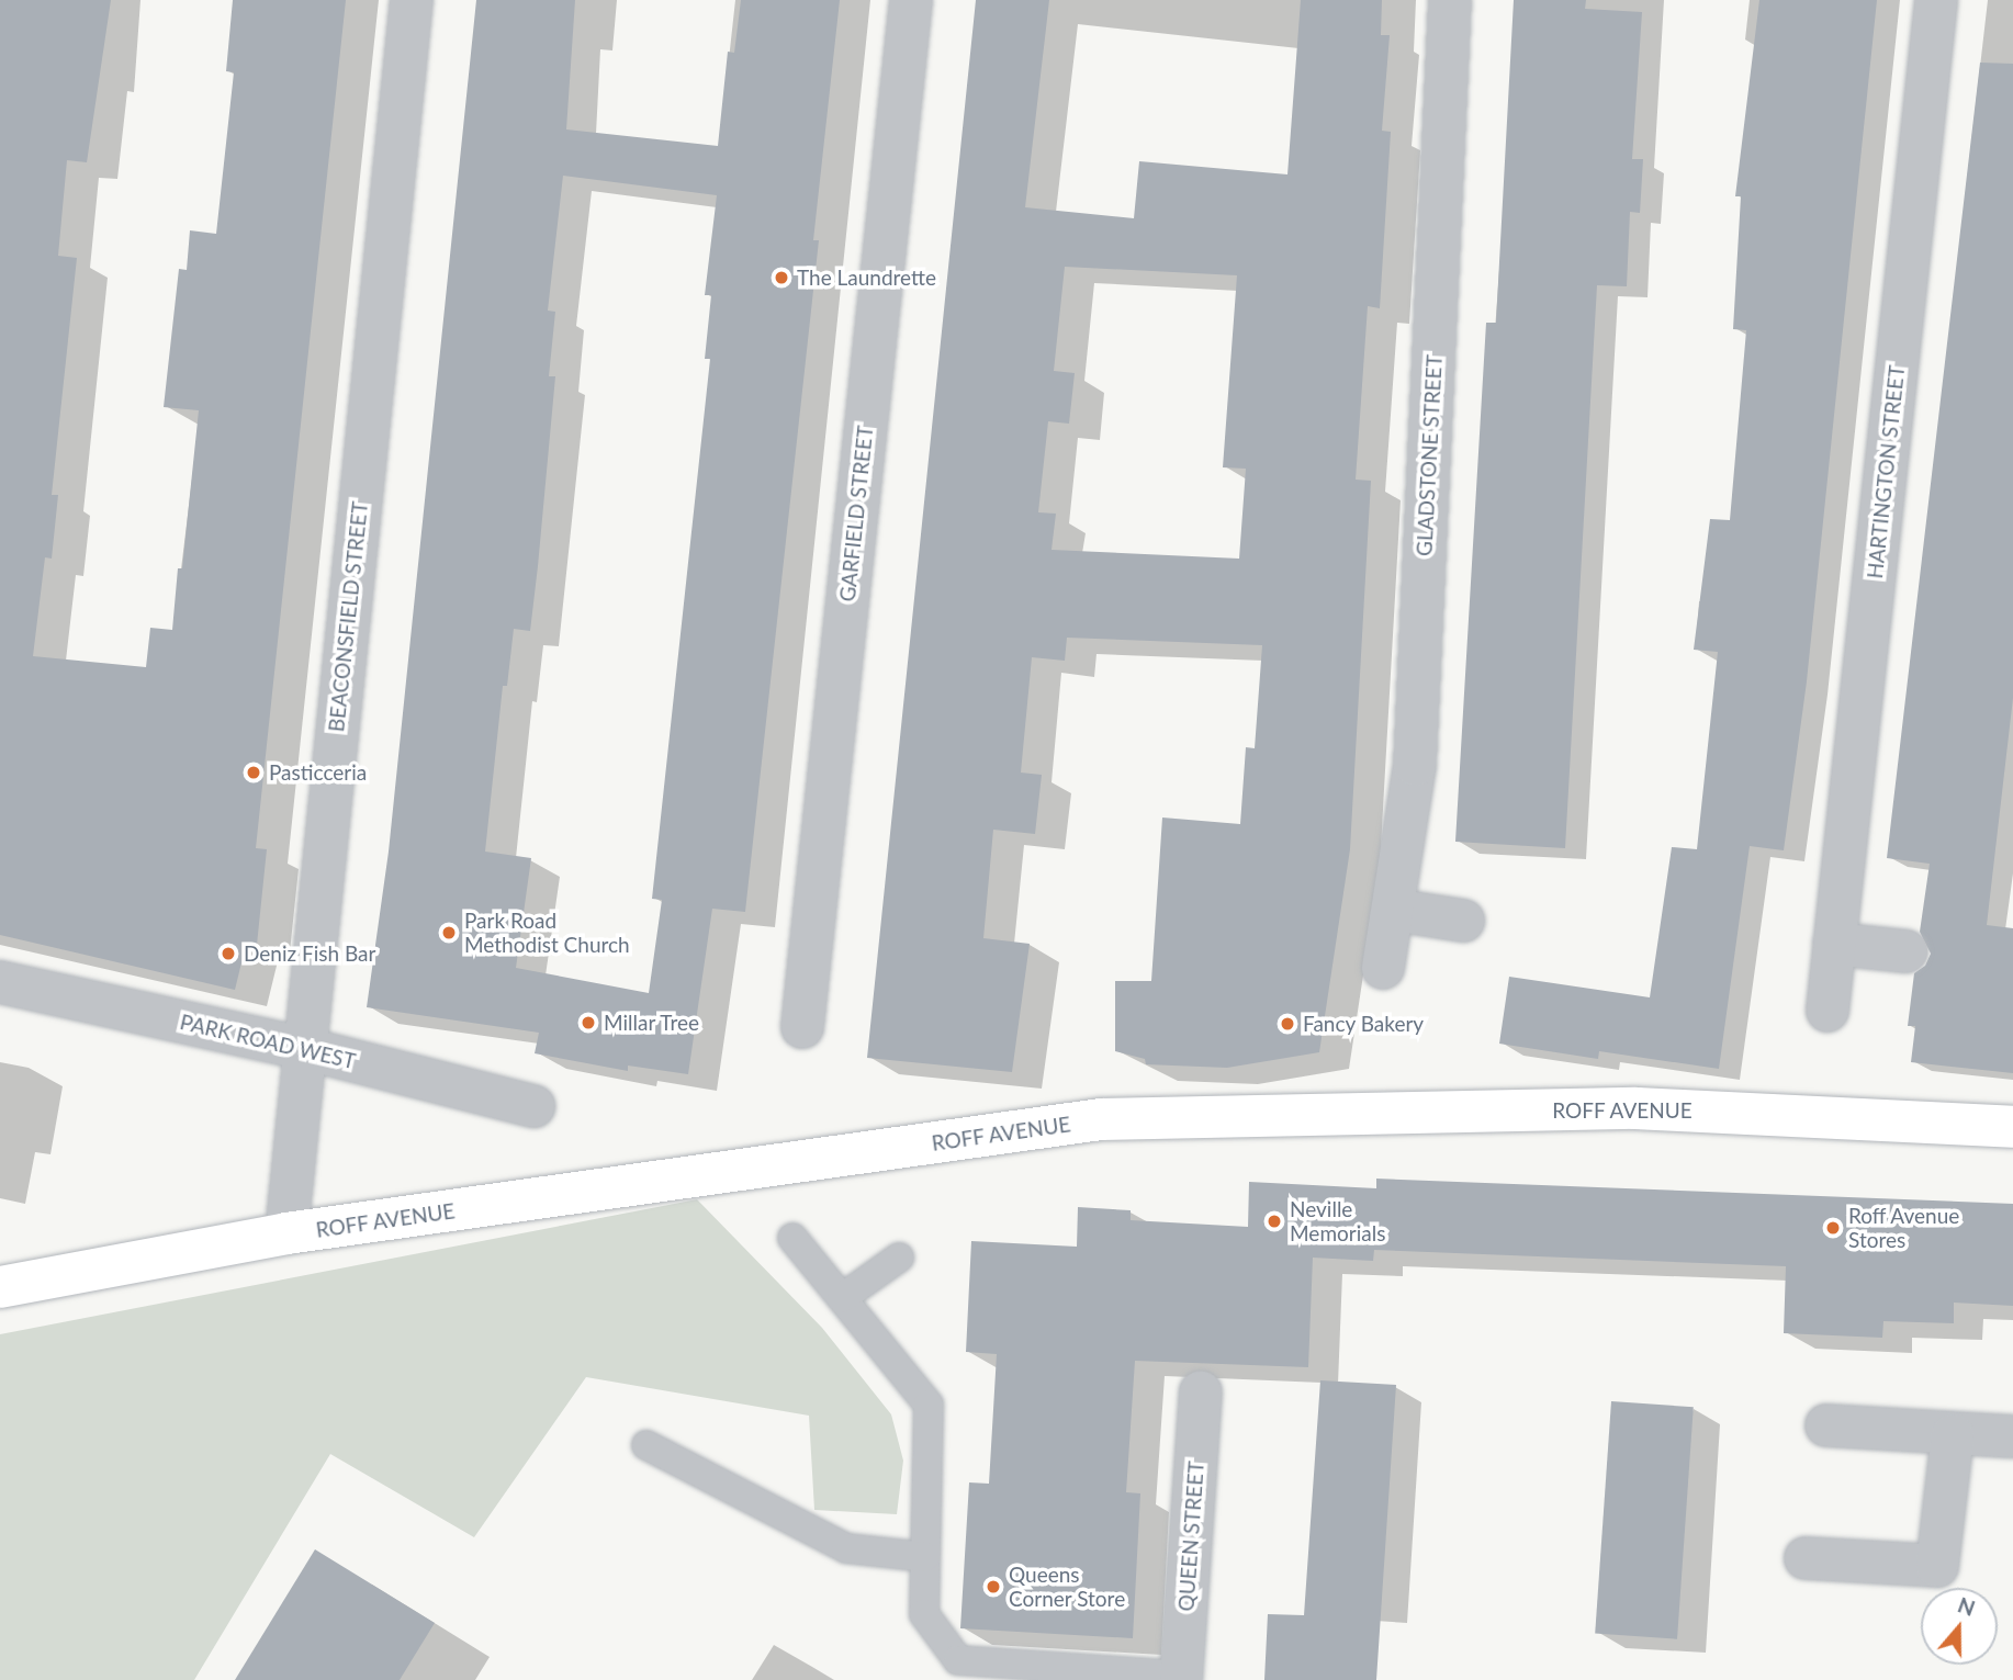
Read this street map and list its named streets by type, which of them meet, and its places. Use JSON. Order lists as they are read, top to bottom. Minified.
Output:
{"streets":{"street":["GLADSTONE STREET","HARTINGTON STREET","GARFIELD STREET","BEACONSFIELD STREET","PARK ROAD WEST","ROFF AVENUE","QUEEN STREET"]},"crossings":[["BEACONSFIELD STREET","PARK ROAD WEST"],["BEACONSFIELD STREET","ROFF AVENUE"]],"places":["The Laundrette","Pasticceria","Park Road Methodist Church","Deniz Fish Bar","Millar Tree","Fancy Bakery","Neville Memorials","Roff Avenue Stores","Queens Corner Store"],"north":"top"}
